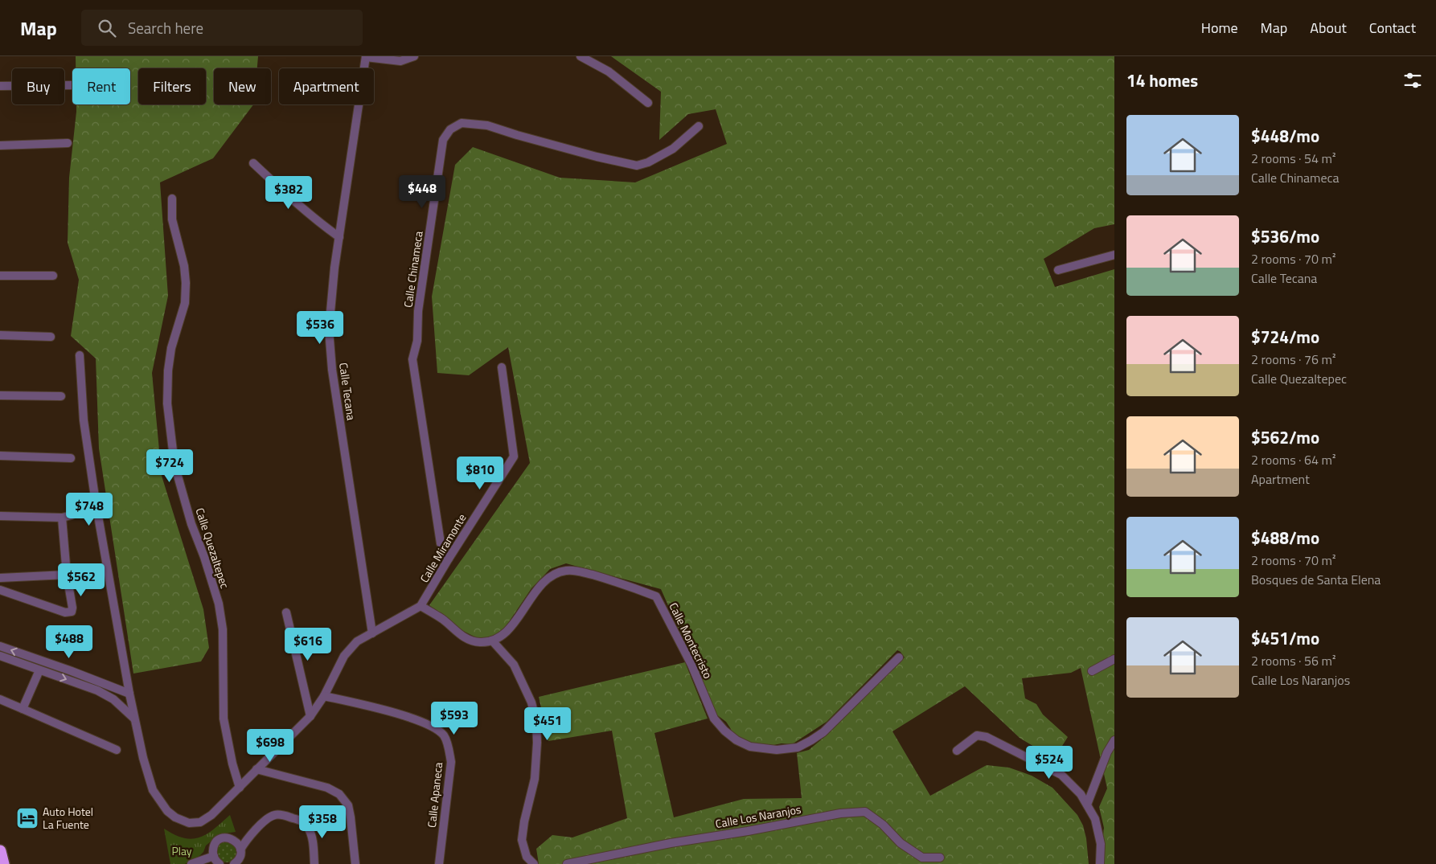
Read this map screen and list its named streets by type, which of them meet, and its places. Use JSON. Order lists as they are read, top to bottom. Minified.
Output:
{"streets":{"street":["Calle Chinameca","Calle Tecana","Calle Quezaltepec","Calle Miramonte","Calle Montecristo","Calle Apaneca","Calle Los Naranjos"]},"crossings":[["Calle Chinameca","Calle Miramonte"]],"parks":["Play"],"places":{"hotel":["Auto Hotel La Fuente"]},"page":{"header":"Map","search":"Search here","nav":["Home","Map","About","Contact"],"heading":"14 homes","chip":["Buy","Rent","Filters","New","Apartment"],"list":[{"name":"$448/mo","note":"2 rooms · 54 m² · Calle Chinameca"},{"name":"$536/mo","note":"2 rooms · 70 m² · Calle Tecana"},{"name":"$724/mo","note":"2 rooms · 76 m² · Calle Quezaltepec"},{"name":"$562/mo","note":"2 rooms · 64 m² · Apartment"},{"name":"$488/mo","note":"2 rooms · 70 m² · Bosques de Santa Elena"},{"name":"$451/mo","note":"2 rooms · 56 m² · Calle Los Naranjos"}],"price":["$448","$382","$536","$724","$810","$748","$562","$488","$616","$593","$451","$698","$524","$358"]}}
